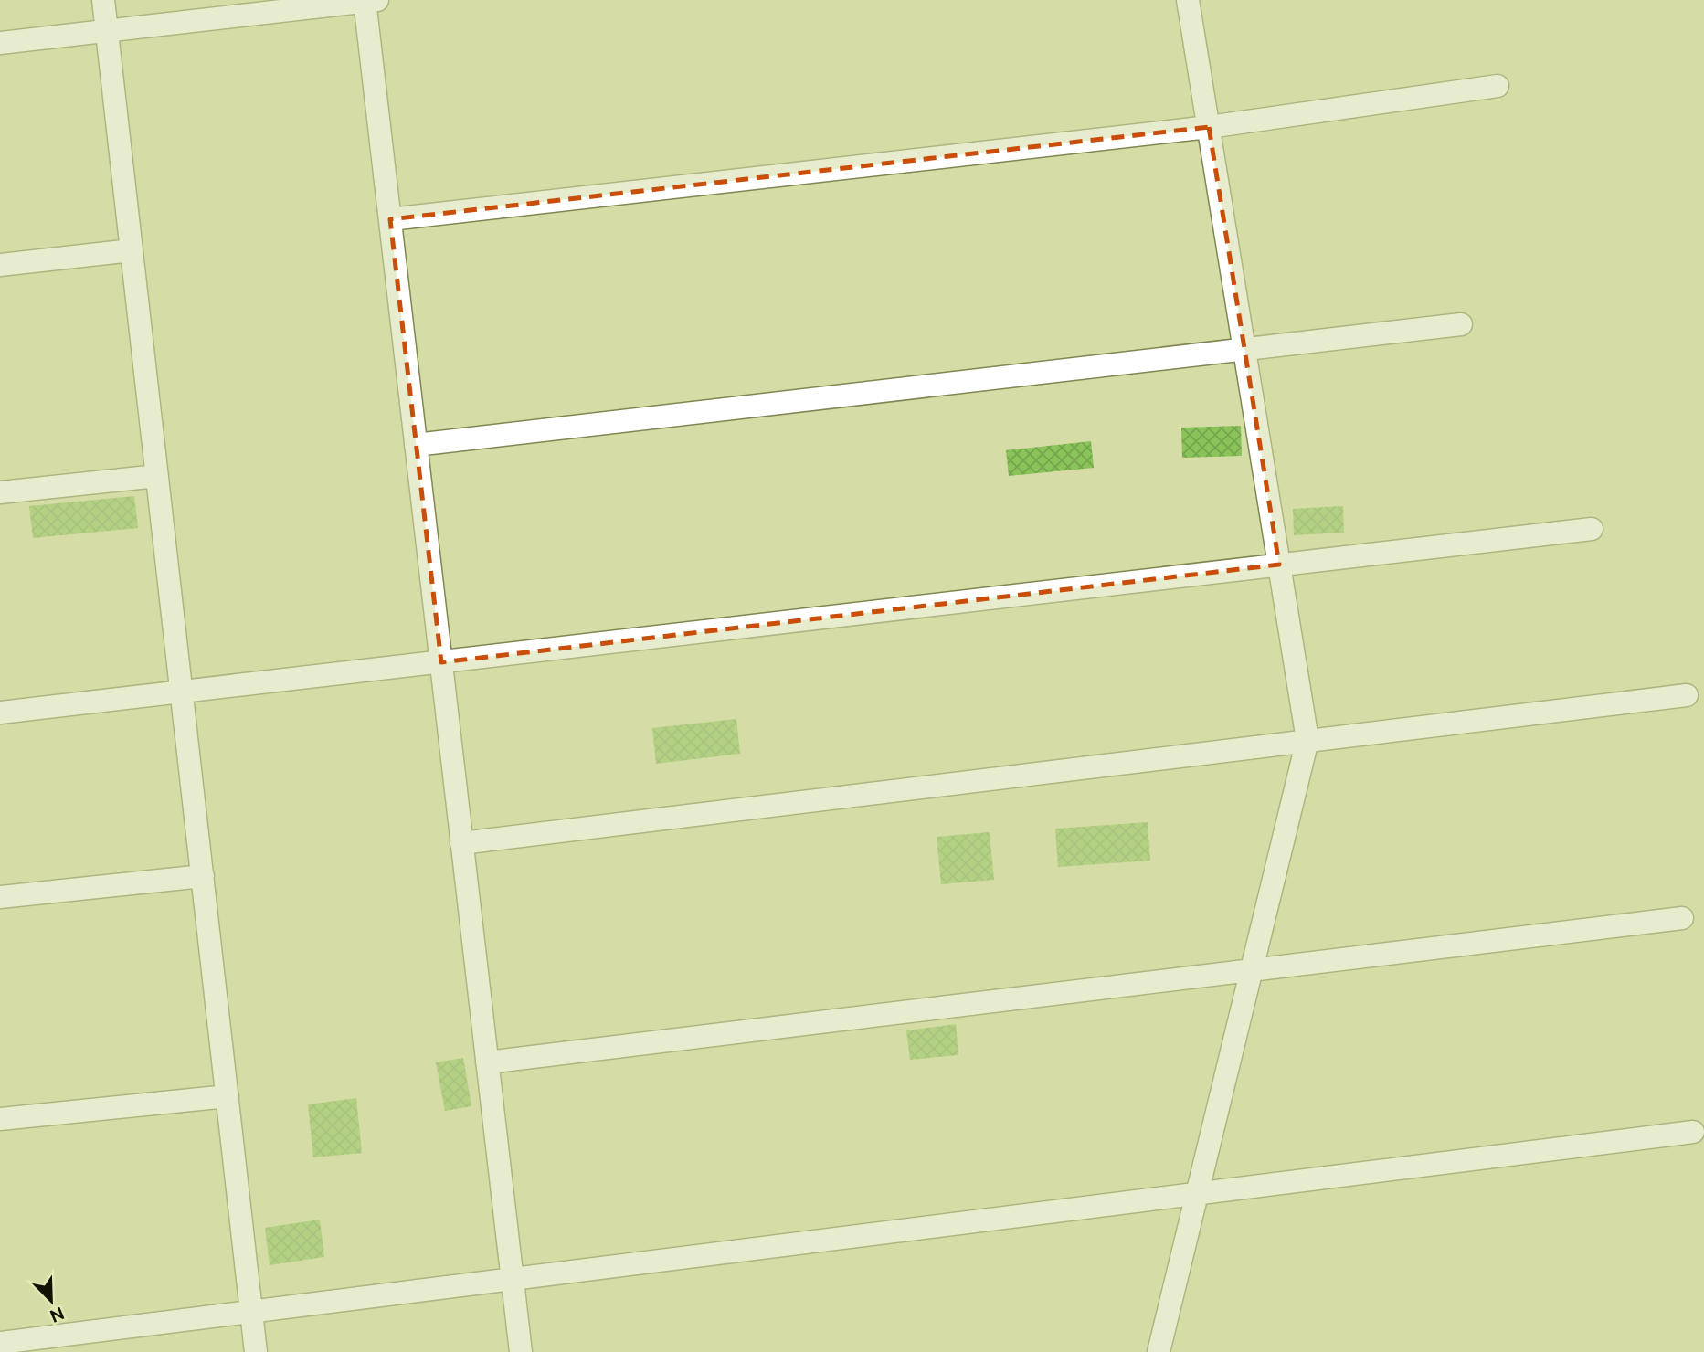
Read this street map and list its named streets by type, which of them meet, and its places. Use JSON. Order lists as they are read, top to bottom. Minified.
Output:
{"north":"bottom right"}
